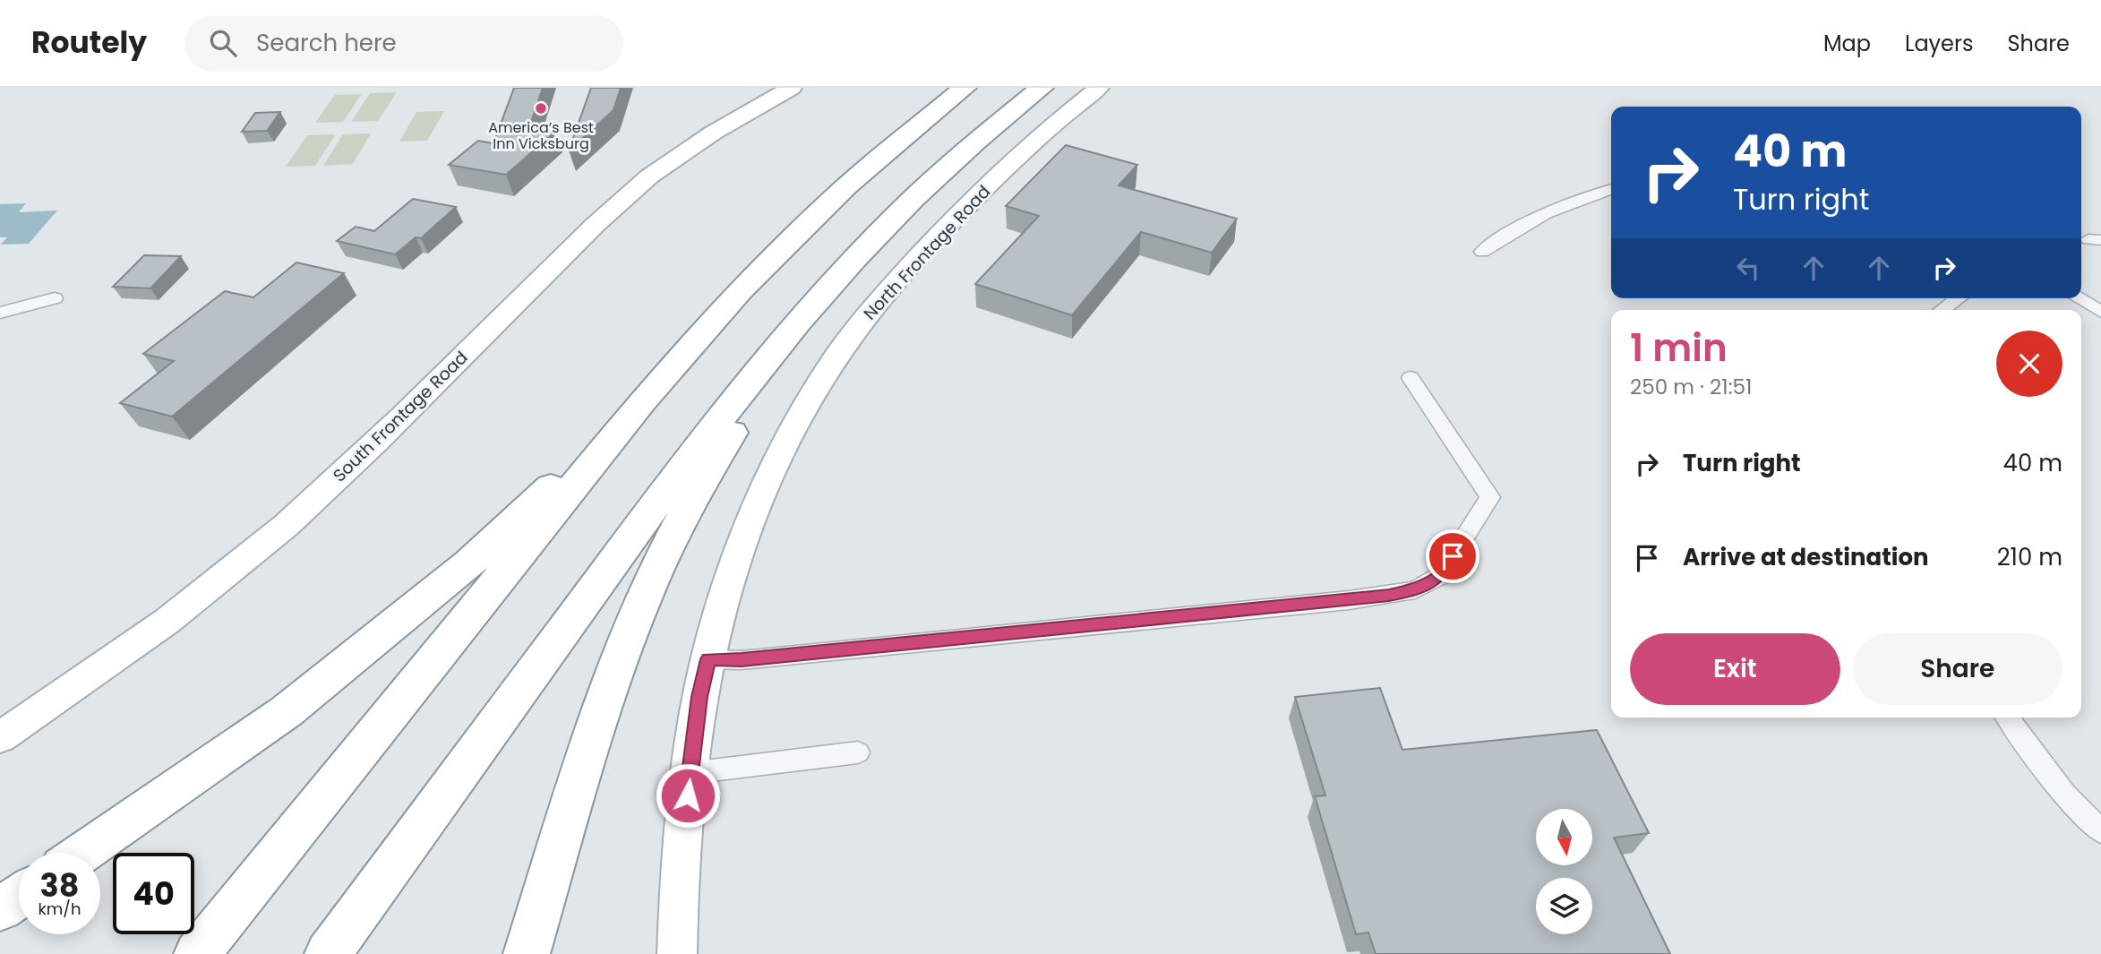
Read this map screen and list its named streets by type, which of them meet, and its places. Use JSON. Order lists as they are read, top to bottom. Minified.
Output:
{"streets":{"street":["North Frontage Road","South Frontage Road"]},"places":["America’s Best Inn Vicksburg"],"north":"bottom","page":{"header":"Routely","search":"Search here","nav":["Map","Layers","Share"],"turn":["40 m","Turn right"],"heading":["1 min","250 m · 21:51"],"list":[{"name":"Turn right","value":"40 m"},{"name":"Arrive at destination","value":"210 m"}],"buttons":["Exit","Share"],"speed":"38 km/h","limit":"40"}}
